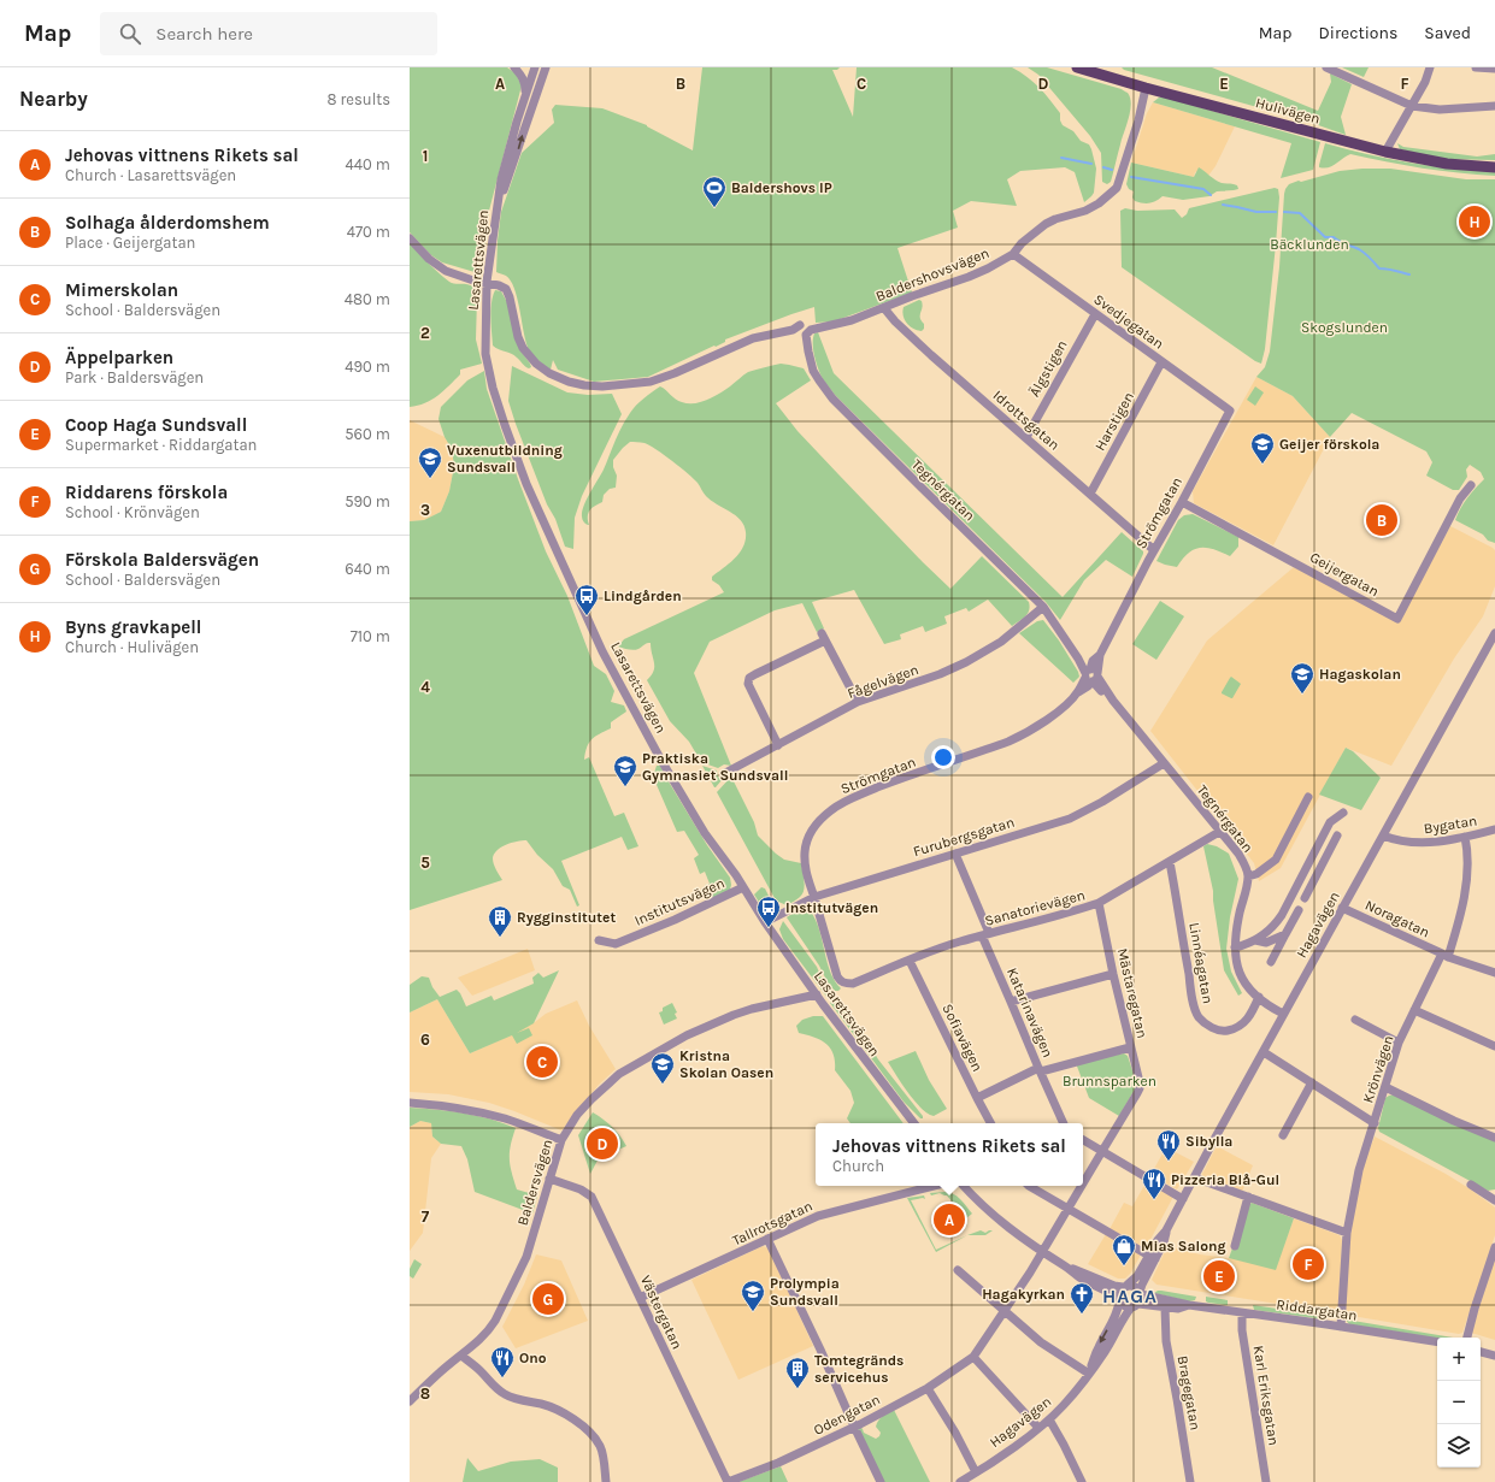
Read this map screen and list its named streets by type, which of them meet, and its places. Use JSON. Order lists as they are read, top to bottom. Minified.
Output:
{"streets":{"main road":["Hulivägen"],"street":["Lasarettsvägen","Baldershovsvägen","Svedjegatan","Älgstigen","Idrottsgatan","Harstigen","Tegnérgatan","Strömgatan","Geijergatan","Fågelvägen","Bygatan","Furubergsgatan","Institutsvägen","Sanatorievägen","Noragatan","Hagavägen","Linnéagatan","Mästaregatan","Katarinavägen","Sofiavägen","Krönvägen","Baldersvägen","Tallrotsgatan","Riddargatan","Västergatan","Bragegatan","Karl Eriksgatan","Odengatan"]},"crossings":[["Hulivägen","Baldershovsvägen"],["Lasarettsvägen","Furubergsgatan"],["Lasarettsvägen","Institutsvägen"],["Lasarettsvägen","Baldersvägen"],["Baldershovsvägen","Svedjegatan"],["Baldershovsvägen","Idrottsgatan"],["Baldershovsvägen","Tegnérgatan"],["Svedjegatan","Älgstigen"],["Svedjegatan","Harstigen"],["Svedjegatan","Strömgatan"],["Älgstigen","Idrottsgatan"],["Idrottsgatan","Harstigen"],["Idrottsgatan","Strömgatan"],["Tegnérgatan","Strömgatan"],["Tegnérgatan","Fågelvägen"],["Tegnérgatan","Furubergsgatan"],["Tegnérgatan","Sanatorievägen"],["Tegnérgatan","Hagavägen"],["Tegnérgatan","Linnéagatan"],["Strömgatan","Geijergatan"],["Strömgatan","Furubergsgatan"],["Strömgatan","Sanatorievägen"],["Bygatan","Hagavägen"],["Bygatan","Krönvägen"],["Furubergsgatan","Katarinavägen"],["Sanatorievägen","Linnéagatan"],["Sanatorievägen","Mästaregatan"],["Sanatorievägen","Katarinavägen"],["Sanatorievägen","Sofiavägen"],["Noragatan","Hagavägen"],["Noragatan","Krönvägen"],["Hagavägen","Riddargatan"],["Mästaregatan","Odengatan"],["Krönvägen","Riddargatan"],["Baldersvägen","Västergatan"],["Tallrotsgatan","Västergatan"],["Riddargatan","Bragegatan"],["Riddargatan","Karl Eriksgatan"],["Västergatan","Odengatan"]],"districts":["HAGA"],"parks":["Bäcklunden","Skogslunden","Brunnsparken"],"places":{"sports":["Baldershovs IP"],"school or university":["Geijer förskola","Vuxenutbildning Sundsvall","Hagaskolan","Praktiska Gymnasiet Sundsvall","Kristna Skolan Oasen","Prolympia Sundsvall"],"bus stop":["Lindgården","Institutvägen"],"building":["Rygginstitutet","Tomtegränds servicehus"],"restaurant":["Sibylla","Pizzeria Blå-Gul","Ono"],"shop":["Mias Salong"],"church":["Hagakyrkan"]},"page":{"header":"Map","search":"Search here","nav":["Map","Directions","Saved"],"heading":["Nearby","8 results"],"list":[{"mark":"A","name":"Jehovas vittnens Rikets sal","note":"Church · Lasarettsvägen","value":"440 m"},{"mark":"B","name":"Solhaga ålderdomshem","note":"Place · Geijergatan","value":"470 m"},{"mark":"C","name":"Mimerskolan","note":"School · Baldersvägen","value":"480 m"},{"mark":"D","name":"Äppelparken","note":"Park · Baldersvägen","value":"490 m"},{"mark":"E","name":"Coop Haga Sundsvall","note":"Supermarket · Riddargatan","value":"560 m"},{"mark":"F","name":"Riddarens förskola","note":"School · Krönvägen","value":"590 m"},{"mark":"G","name":"Förskola Baldersvägen","note":"School · Baldersvägen","value":"640 m"},{"mark":"H","name":"Byns gravkapell","note":"Church · Hulivägen","value":"710 m"}],"pins":["H","B","C","D","A","F","E","G"],"popup":["Jehovas vittnens Rikets sal","Church"],"map_buttons":["+","−"]},"grid":{"columns":["A","B","C","D","E","F"],"rows":["1","2","3","4","5","6","7","8"]}}
